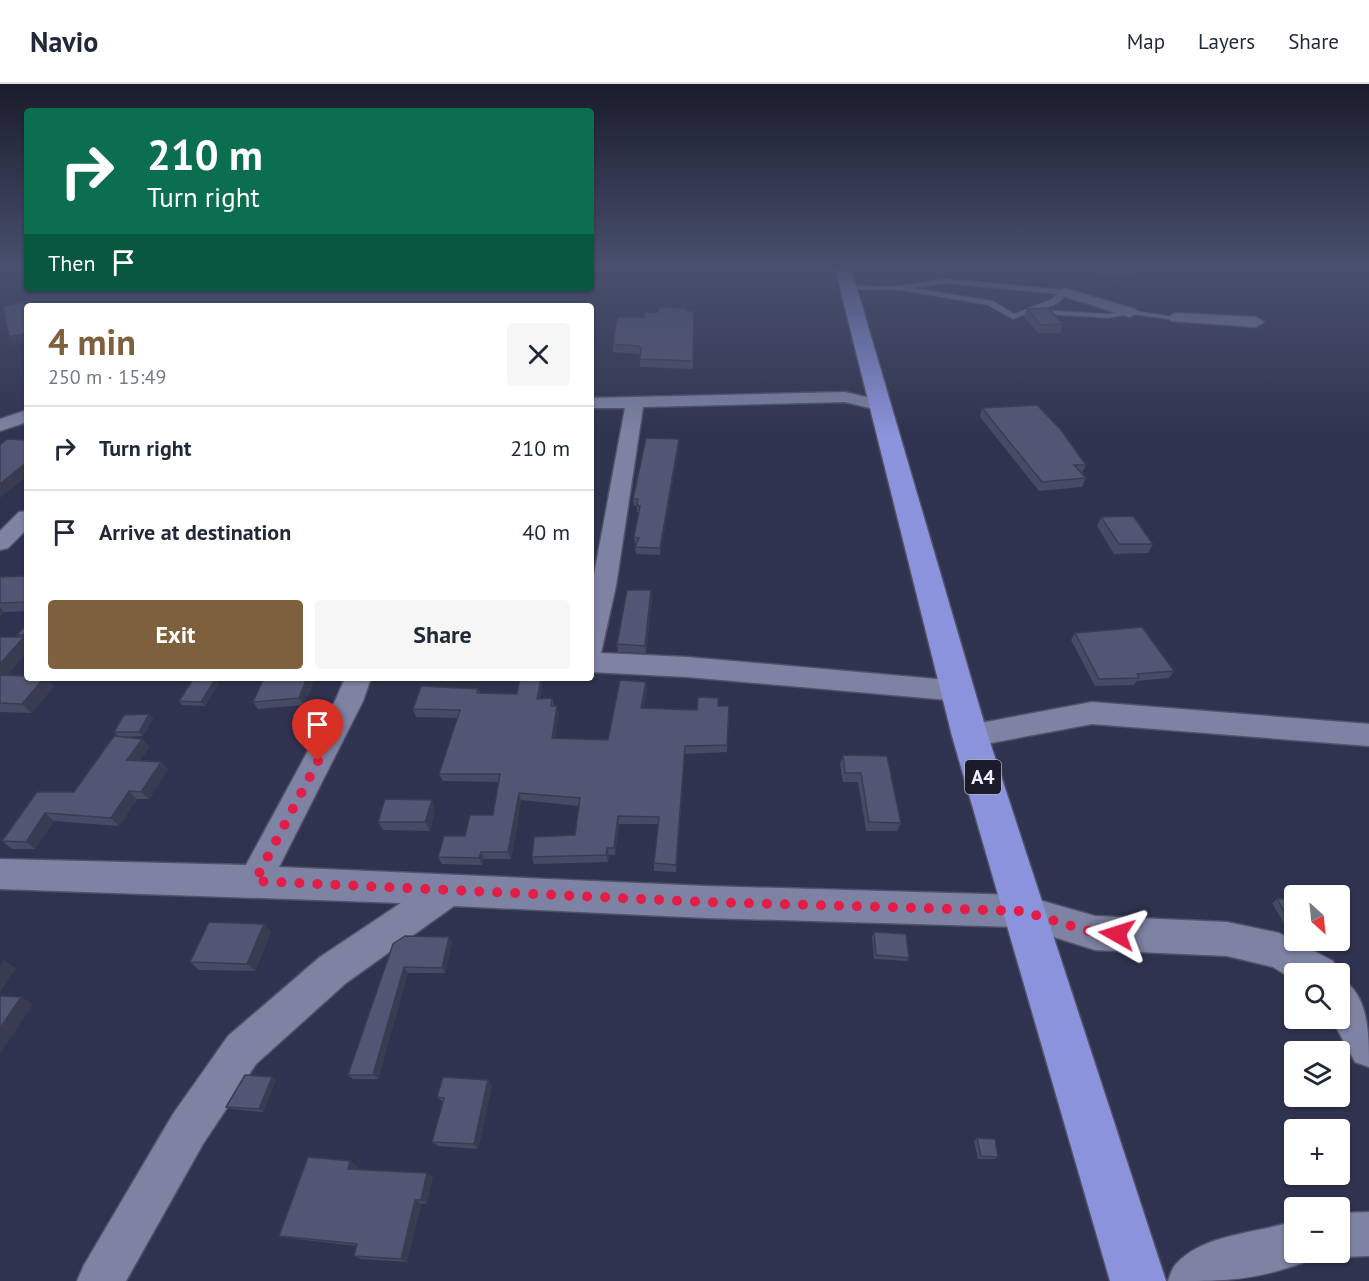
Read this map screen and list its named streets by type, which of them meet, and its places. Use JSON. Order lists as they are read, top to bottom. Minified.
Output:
{"streets":{"highway":["A4"]},"north":"bottom right","page":{"header":"Navio","nav":["Map","Layers","Share"],"turn":["210 m","Turn right"],"then":"Then","heading":["4 min","250 m · 15:49"],"list":[{"name":"Turn right","value":"210 m"},{"name":"Arrive at destination","value":"40 m"}],"buttons":["Exit","Share"],"map_buttons":["+","−"]}}
